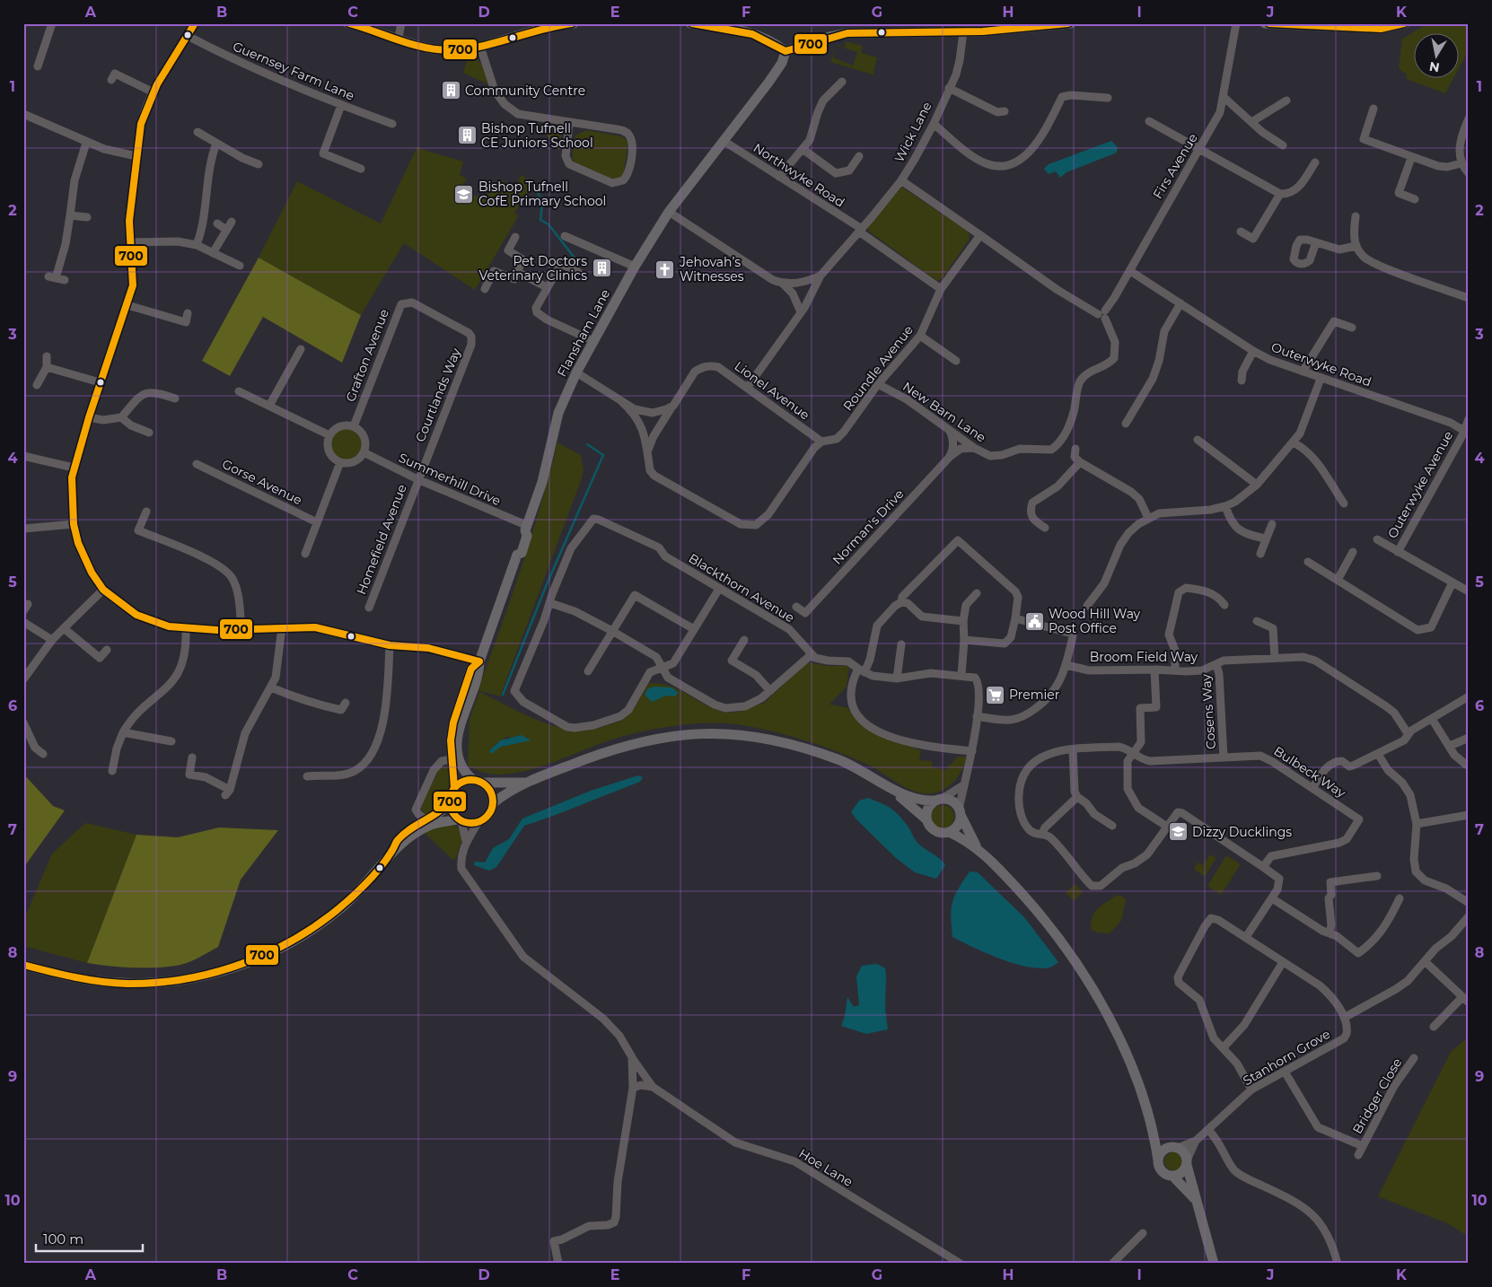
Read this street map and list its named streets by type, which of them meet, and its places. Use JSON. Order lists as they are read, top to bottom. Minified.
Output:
{"streets":{"main road":["Flansham Lane"],"street":["Guernsey Farm Lane","Wick Lane","Firs Avenue","Northwyke Road","Grafton Avenue","Outerwyke Road","Roundle Avenue","Lionel Avenue","Courtlands Way","New Barn Lane","Summerhill Drive","Gorse Avenue","Outerwyke Avenue","Norman's Drive","Homefield Avenue","Blackthorn Avenue","Broom Field Way","Cosens Way","Bulbeck Way","Stanhorn Grove","Bridger Close","Hoe Lane"]},"crossings":[["Wick Lane","Northwyke Road"],["Wick Lane","Lionel Avenue"],["Firs Avenue","Outerwyke Road"],["Firs Avenue","New Barn Lane"],["Northwyke Road","Flansham Lane"],["Northwyke Road","Roundle Avenue"],["Flansham Lane","Summerhill Drive"],["Flansham Lane","Hoe Lane"],["Grafton Avenue","Courtlands Way"],["Grafton Avenue","Summerhill Drive"],["Outerwyke Road","Outerwyke Avenue"],["Roundle Avenue","Lionel Avenue"],["Roundle Avenue","New Barn Lane"],["Courtlands Way","Summerhill Drive"],["Courtlands Way","Homefield Avenue"],["New Barn Lane","Norman's Drive"],["Summerhill Drive","Homefield Avenue"],["Broom Field Way","Cosens Way"],["Cosens Way","Bulbeck Way"],["Stanhorn Grove","Bridger Close"]],"places":{"building":["Community Centre","Bishop Tufnell CE Juniors School","Pet Doctors Veterinary Clinics"],"school or university":["Bishop Tufnell CofE Primary School","Dizzy Ducklings"],"church":["Jehovah’s Witnesses"],"public building":["Wood Hill Way Post Office"],"supermarket":["Premier"]},"lines":["transit line 700"],"scale_bar":"100 m","north":"bottom","grid":{"columns":["A","B","C","D","E","F","G","H","I","J","K"],"rows":["1","2","3","4","5","6","7","8","9","10"]}}
